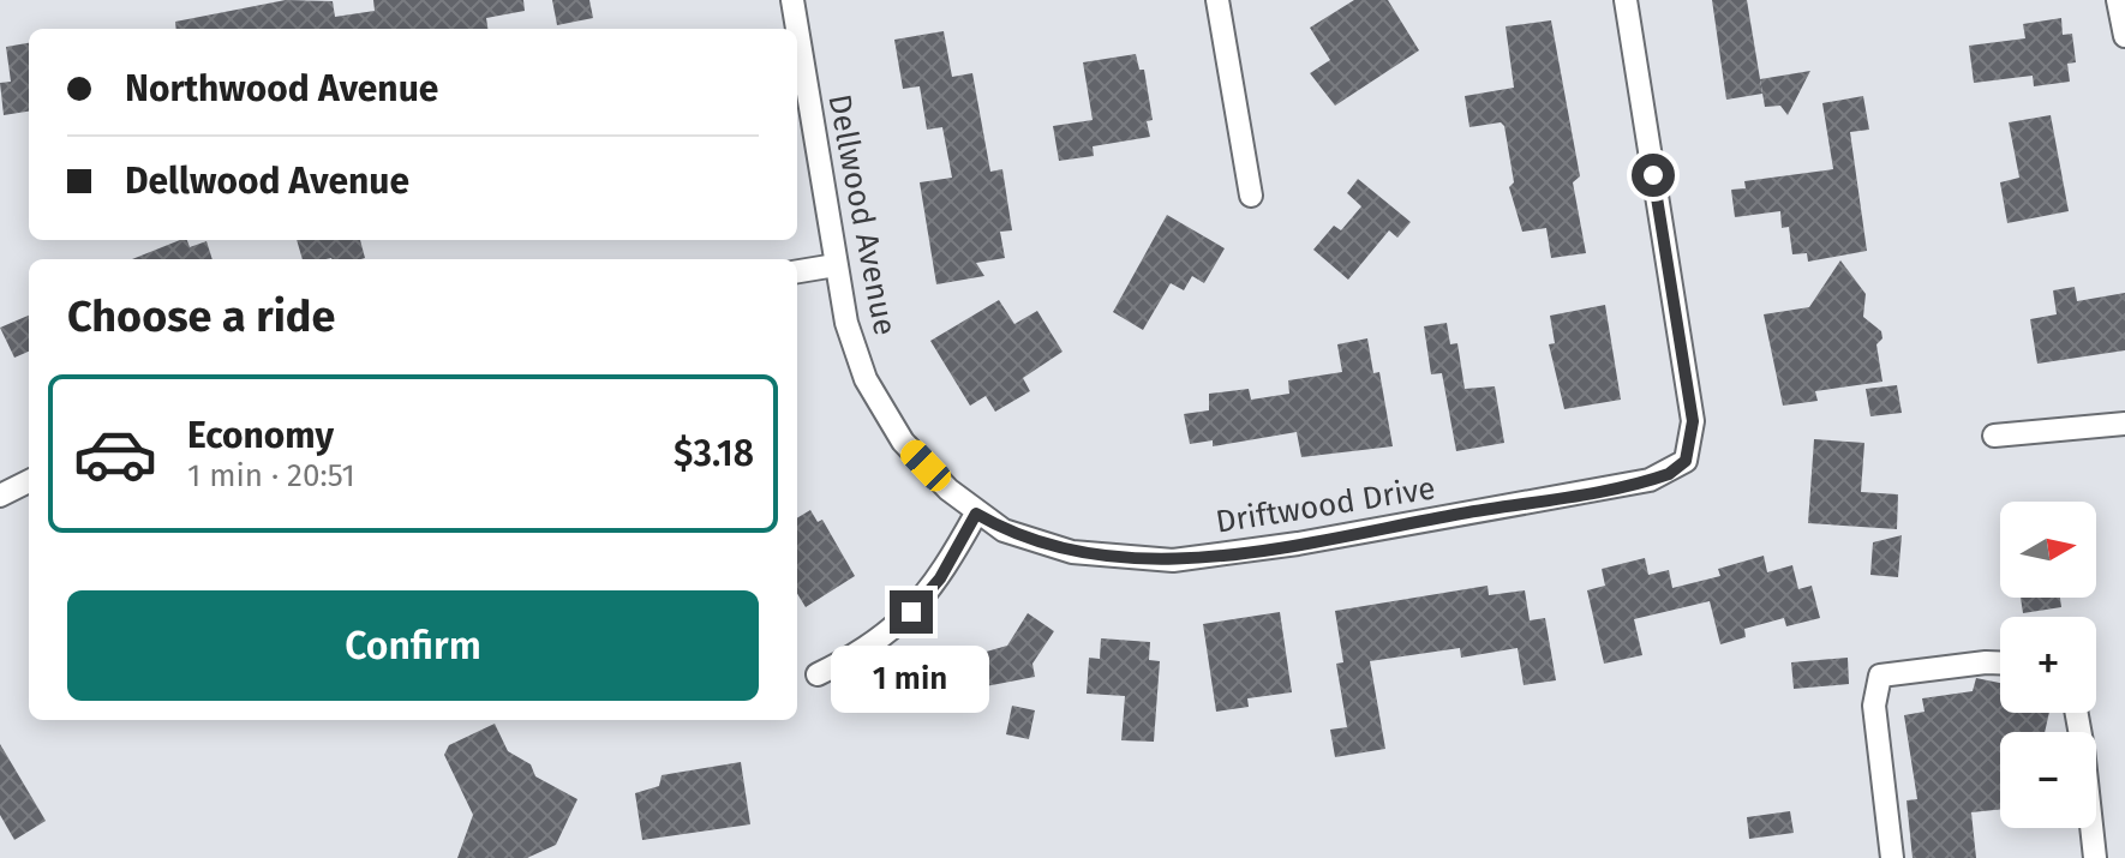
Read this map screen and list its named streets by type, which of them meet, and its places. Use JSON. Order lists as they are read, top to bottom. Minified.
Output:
{"streets":{"street":["Dellwood Avenue","Driftwood Drive"]},"crossings":[["Dellwood Avenue","Driftwood Drive"]],"north":"right","page":{"banner":["Northwood Avenue","Dellwood Avenue"],"heading":"Choose a ride","list":[{"name":"Economy","note":"1 min · 20:51","value":"$3.18"}],"map_buttons":["+","−"],"buttons":"Confirm","bubble":"1 min"}}
